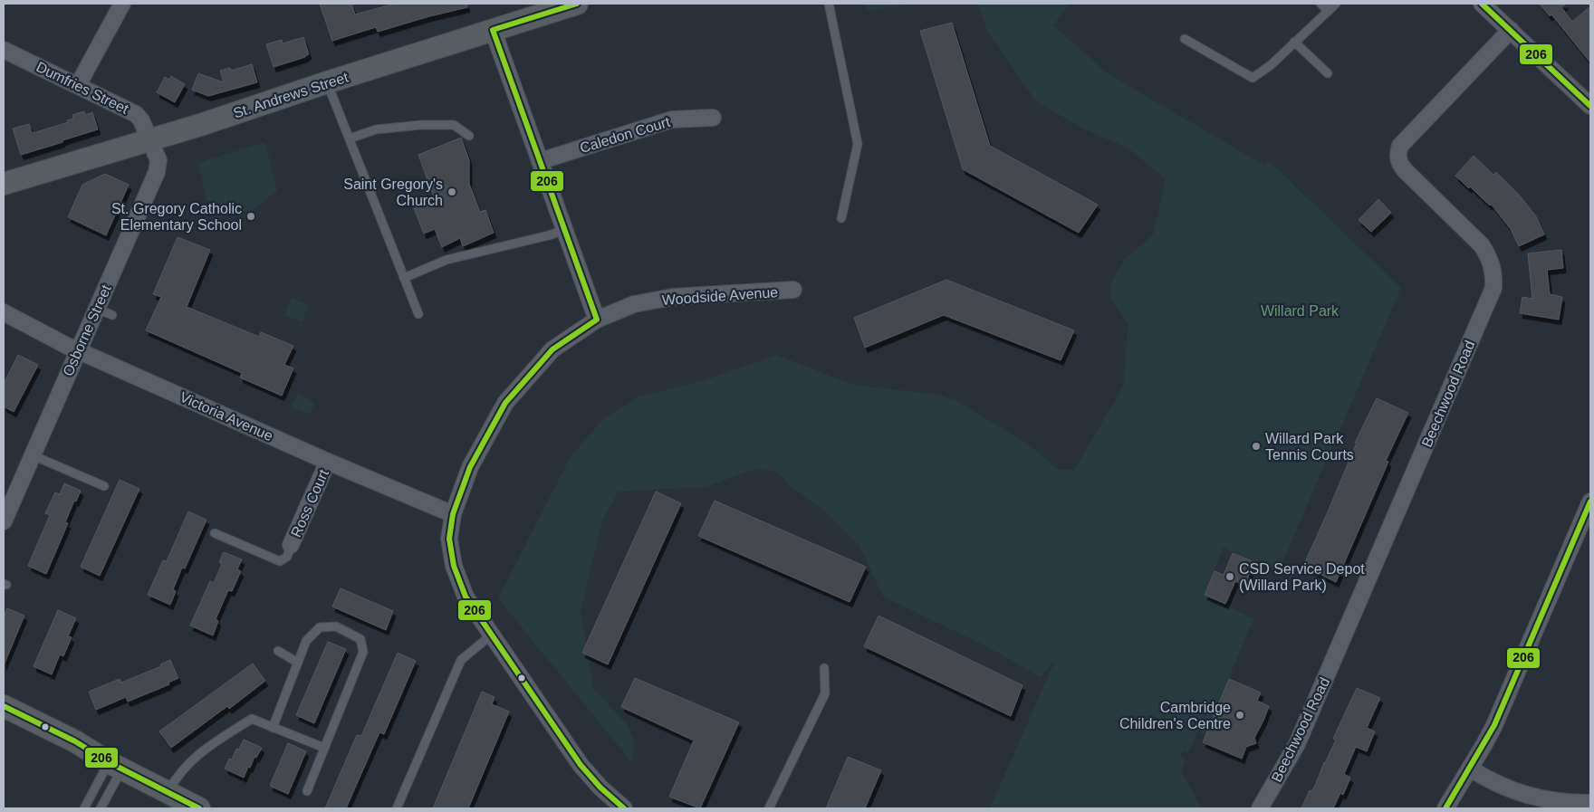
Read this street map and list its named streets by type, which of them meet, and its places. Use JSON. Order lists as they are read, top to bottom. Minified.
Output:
{"streets":{"main road":["St. Andrews Street"],"street":["Dumfries Street","Caledon Court","Woodside Avenue","Osborne Street","Beechwood Road","Victoria Avenue","Ross Court"]},"crossings":[["Dumfries Street","St. Andrews Street"],["Dumfries Street","Osborne Street"],["St. Andrews Street","Osborne Street"],["Woodside Avenue","Victoria Avenue"],["Osborne Street","Victoria Avenue"],["Victoria Avenue","Ross Court"]],"parks":["Willard Park"],"places":["Saint Gregory's Church","St. Gregory Catholic Elementary School","Willard Park Tennis Courts","CSD Service Depot (Willard Park)","Cambridge Children's Centre"],"lines":["transit line 206"]}
